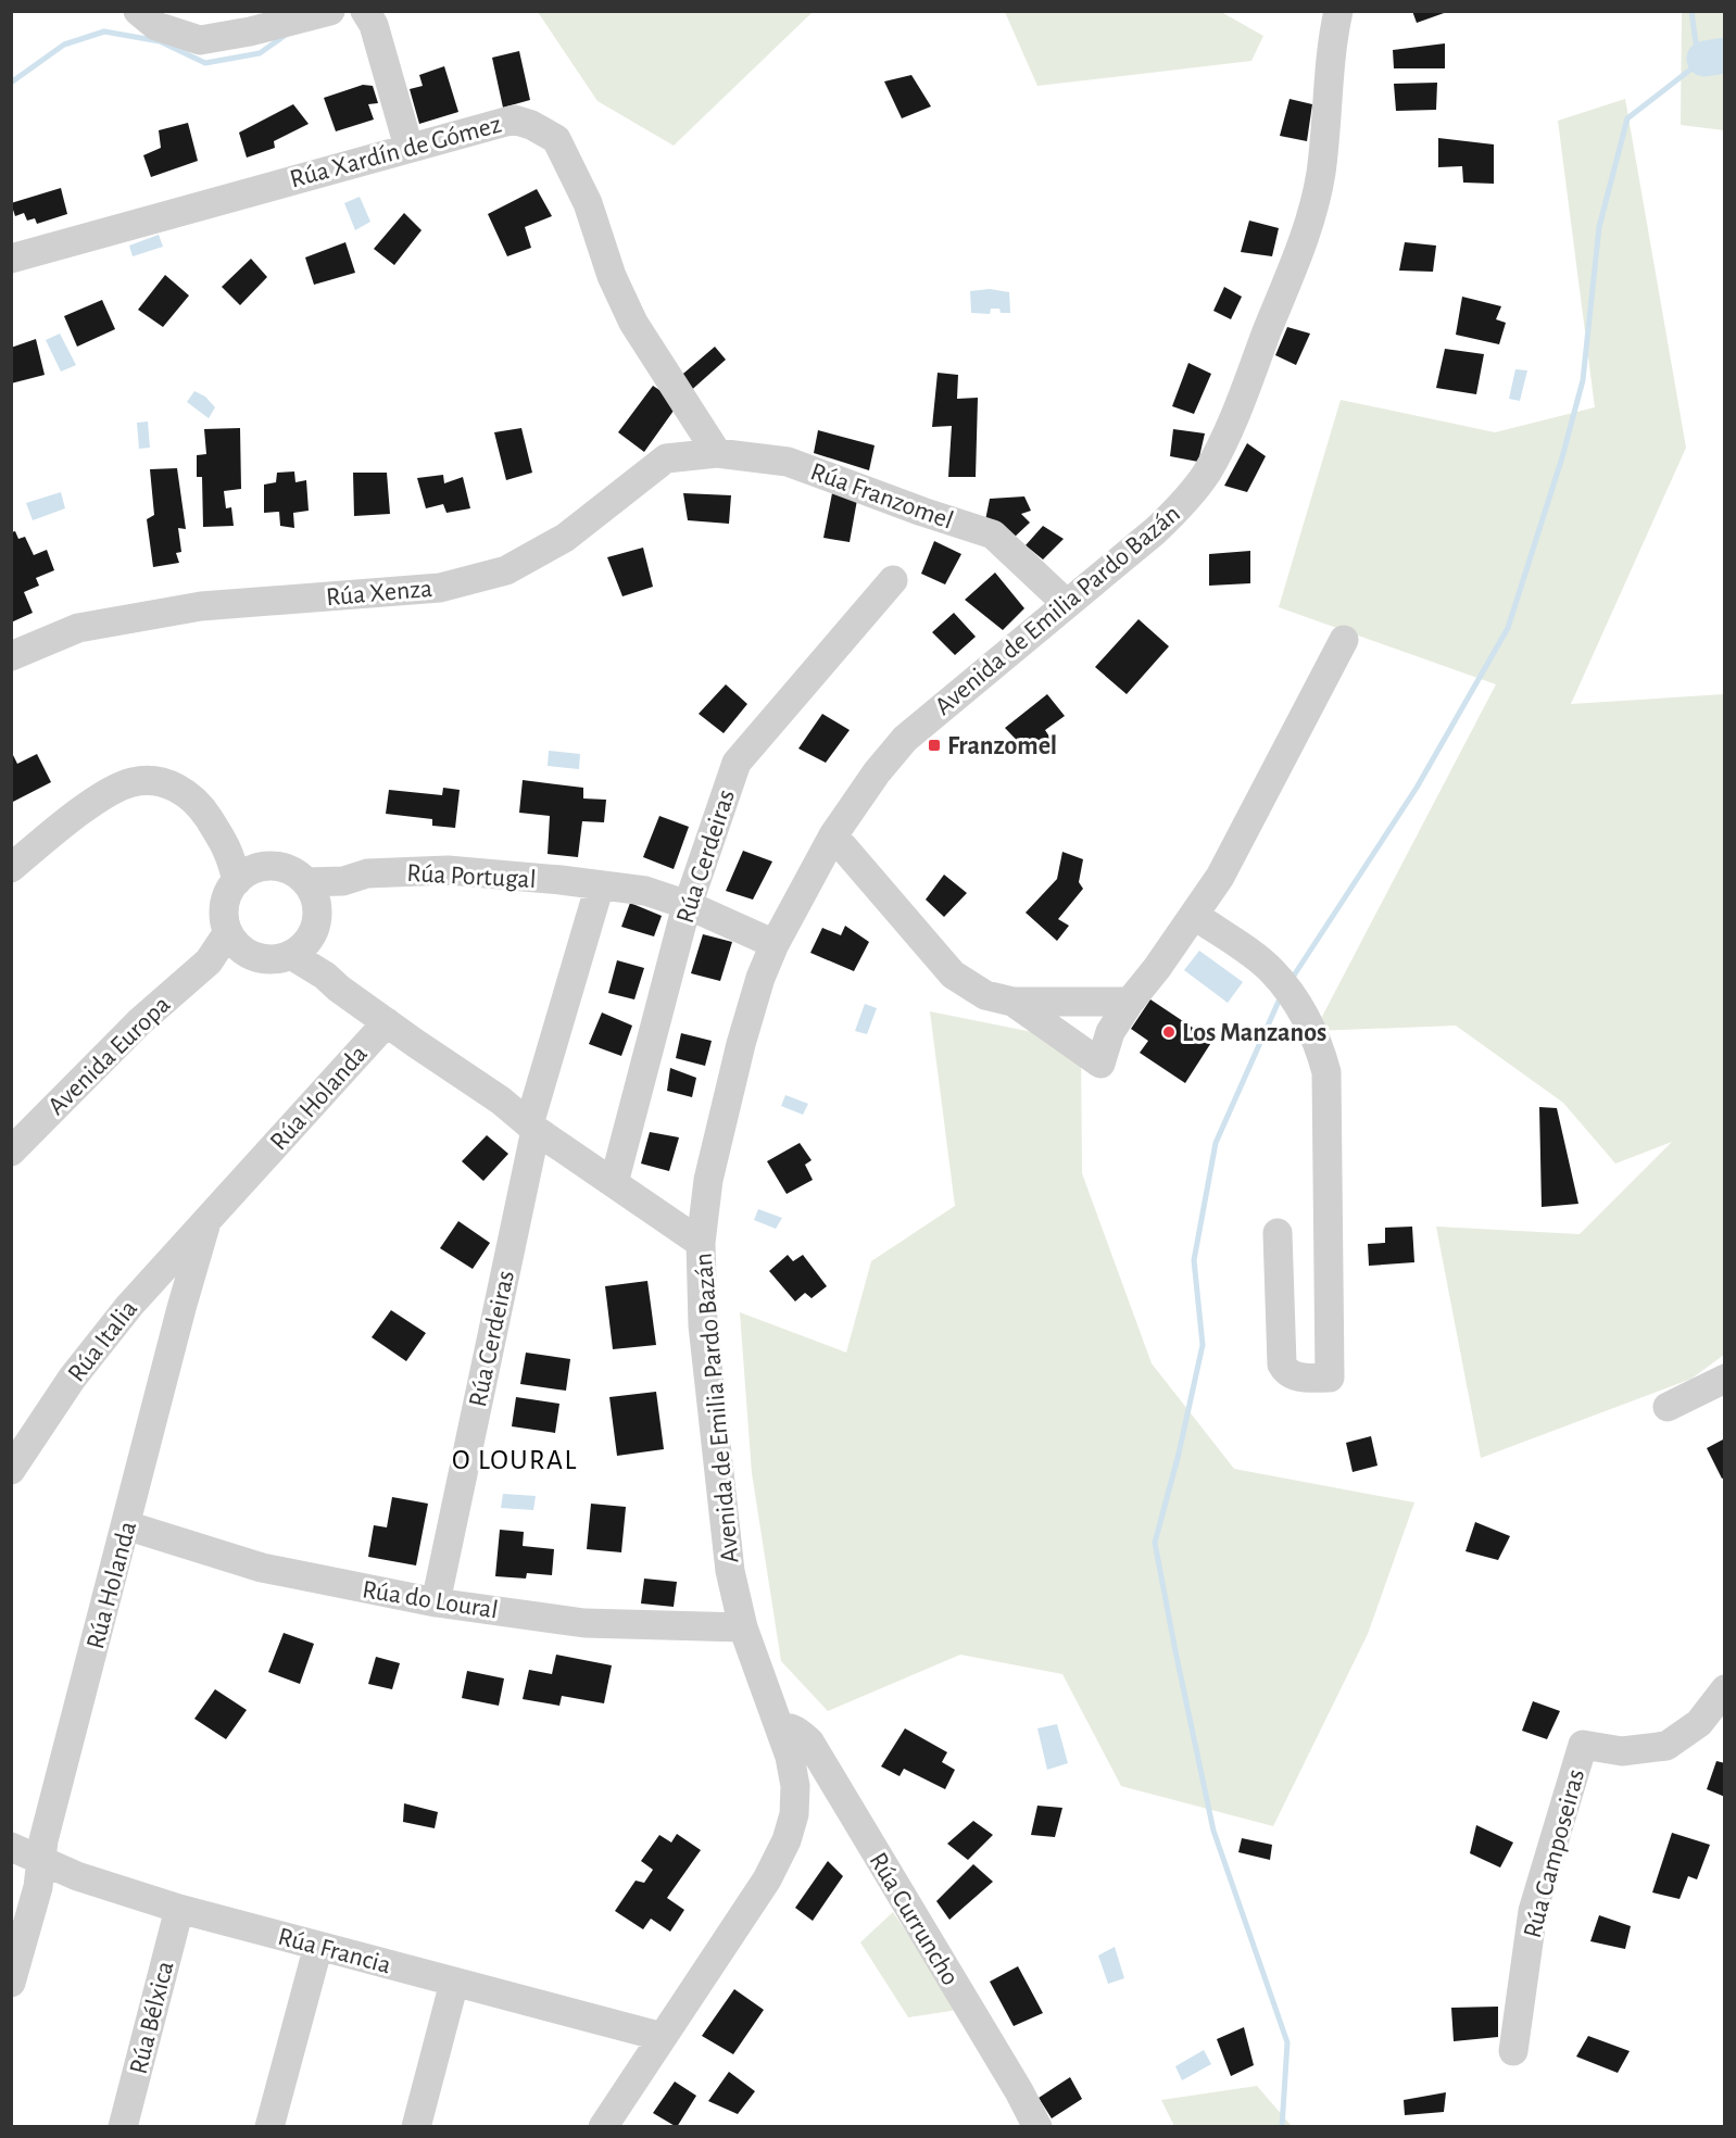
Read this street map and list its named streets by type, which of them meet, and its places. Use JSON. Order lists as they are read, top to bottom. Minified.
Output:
{"streets":{"street":["Rúa Xardín de Gómez","Rúa Franzomel","Rúa Xenza","Avenida de Emilia Pardo Bazán","Rúa Cerdeiras","Rúa Portugal","Avenida Europa","Rúa Holanda","Rúa Italia","Rúa do Loural","Rúa Camposeiras","Rúa Curruncho","Rúa Francia","Rúa Bélxica"]},"crossings":[["Rúa Xardín de Gómez","Rúa Franzomel"],["Rúa Xardín de Gómez","Rúa Xenza"],["Rúa Franzomel","Rúa Xenza"],["Rúa Franzomel","Avenida de Emilia Pardo Bazán"],["Avenida de Emilia Pardo Bazán","Rúa Portugal"],["Avenida de Emilia Pardo Bazán","Rúa do Loural"],["Avenida de Emilia Pardo Bazán","Rúa Curruncho"],["Avenida de Emilia Pardo Bazán","Rúa Francia"],["Rúa Cerdeiras","Rúa Portugal"],["Rúa Cerdeiras","Rúa do Loural"],["Rúa Portugal","Avenida Europa"],["Rúa Holanda","Rúa Italia"],["Rúa Holanda","Rúa do Loural"],["Rúa Holanda","Rúa Francia"],["Rúa Francia","Rúa Bélxica"]],"districts":["O LOURAL"],"places":{"transit":["Franzomel"],"other":["Los Manzanos"]}}
